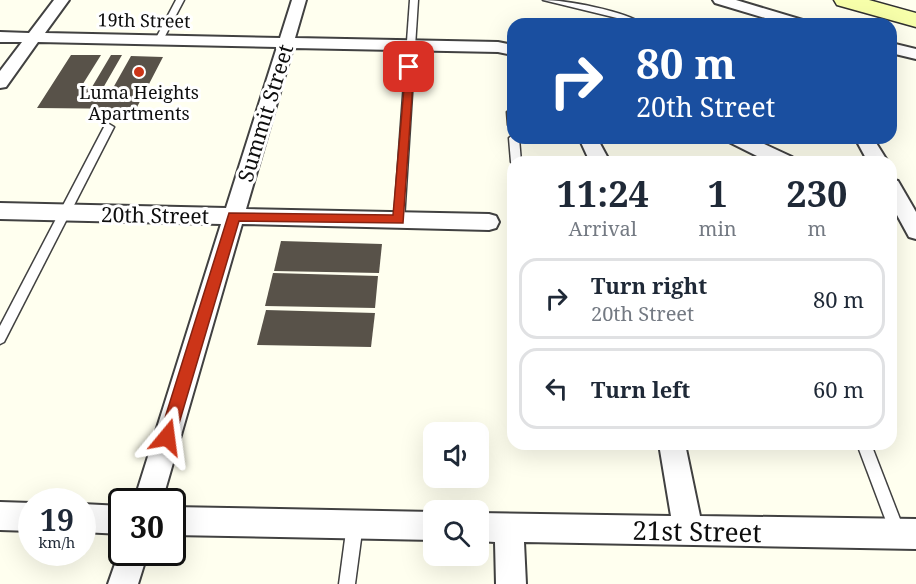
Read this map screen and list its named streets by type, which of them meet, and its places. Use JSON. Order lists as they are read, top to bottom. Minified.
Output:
{"streets":{"street":["19th Street","Summit Street","20th Street","21st Street"]},"crossings":[["19th Street","Summit Street"],["Summit Street","20th Street"]],"places":["Luma Heights Apartments"],"page":{"turn":["80 m","20th Street"],"eta":["11:24","Arrival","1","min","230","m"],"list":[{"name":"Turn right","note":"20th Street","value":"80 m"},{"name":"Turn left","value":"60 m"}],"speed":"19 km/h","limit":"30"}}
